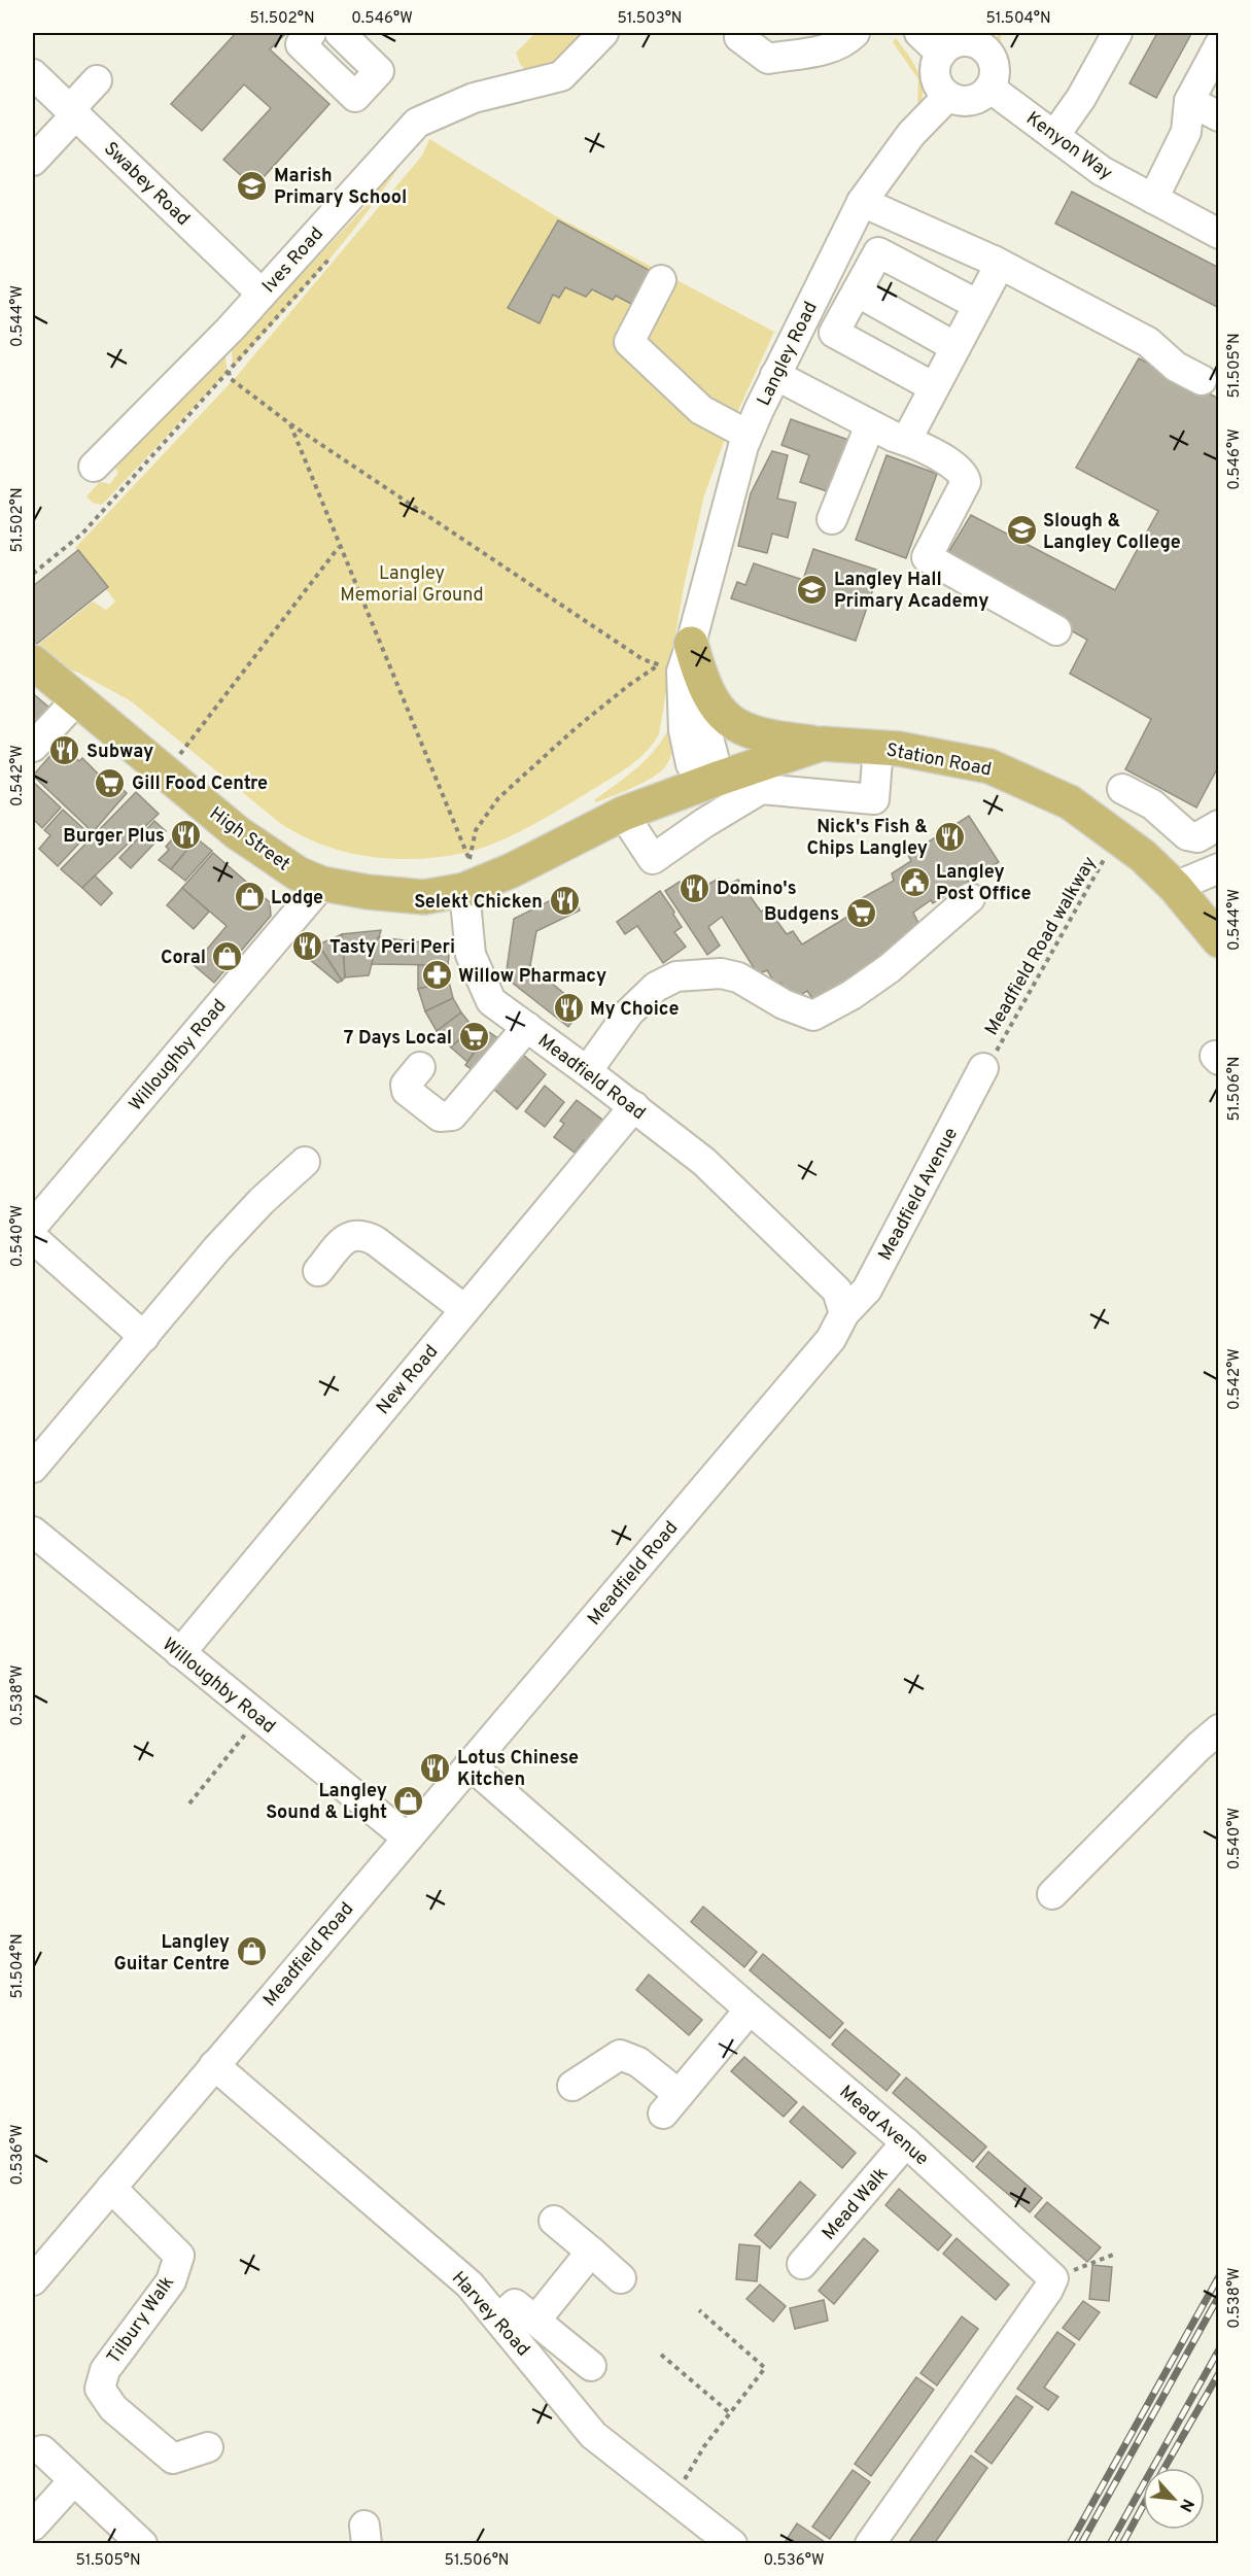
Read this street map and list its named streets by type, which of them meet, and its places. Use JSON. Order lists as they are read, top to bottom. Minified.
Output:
{"streets":{"main road":["Station Road","High Street"],"street":["Kenyon Way","Swabey Road","Ives Road","Langley Road","Willoughby Road","Meadfield Road","Meadfield Avenue","New Road","Mead Avenue","Mead Walk","Harvey Road","Tilbury Walk"],"path":["Meadfield Road walkway"]},"crossings":[["Kenyon Way","Langley Road"],["Swabey Road","Ives Road"],["Langley Road","Station Road"],["Langley Road","High Street"],["Station Road","High Street"],["Station Road","Meadfield Road walkway"],["High Street","Willoughby Road"],["High Street","Meadfield Road"],["Meadfield Road walkway","Meadfield Avenue"],["Willoughby Road","Meadfield Road"],["Willoughby Road","New Road"],["Meadfield Road","Meadfield Avenue"],["Meadfield Road","New Road"],["Meadfield Road","Mead Avenue"],["Meadfield Road","Harvey Road"],["Meadfield Road","Tilbury Walk"],["Mead Avenue","Mead Walk"]],"parks":["Langley Memorial Ground"],"places":{"school or university":["Marish Primary School","Slough & Langley College","Langley Hall Primary Academy"],"restaurant":["Subway","Burger Plus","Nick's Fish & Chips Langley","Domino's","Selekt Chicken","Tasty Peri Peri","My Choice","Lotus Chinese Kitchen"],"supermarket":["Gill Food Centre","Budgens","7 Days Local"],"public building":["Langley Post Office"],"shop":["Lodge","Coral","Langley Sound & Light","Langley Guitar Centre"],"pharmacy":["Willow Pharmacy"]},"north":"bottom right","coordinates":["51.502°N","0.546°W","51.503°N","51.504°N","0.544°W","51.505°N","0.542°W","51.506°N","0.540°W","0.538°W","0.536°W"]}
